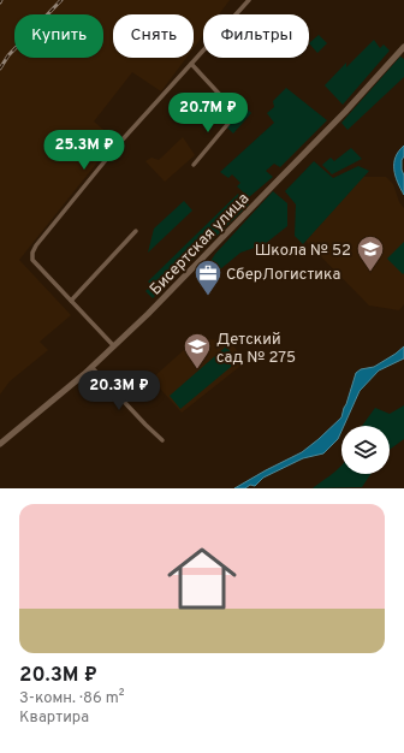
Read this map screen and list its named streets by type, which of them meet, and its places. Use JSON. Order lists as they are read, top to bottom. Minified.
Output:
{"streets":{"main road":["Бисертская улица"]},"places":{"school or university":["Школа № 52","Детский сад № 275"],"office":["СберЛогистика"]},"page":{"chip":["Купить","Снять","Фильтры"],"price":["20.7M ₽","25.3M ₽","20.3M ₽"],"list":[{"name":"20.3M ₽","note":"3-комн. · 86 m² · Квартира"}]}}
